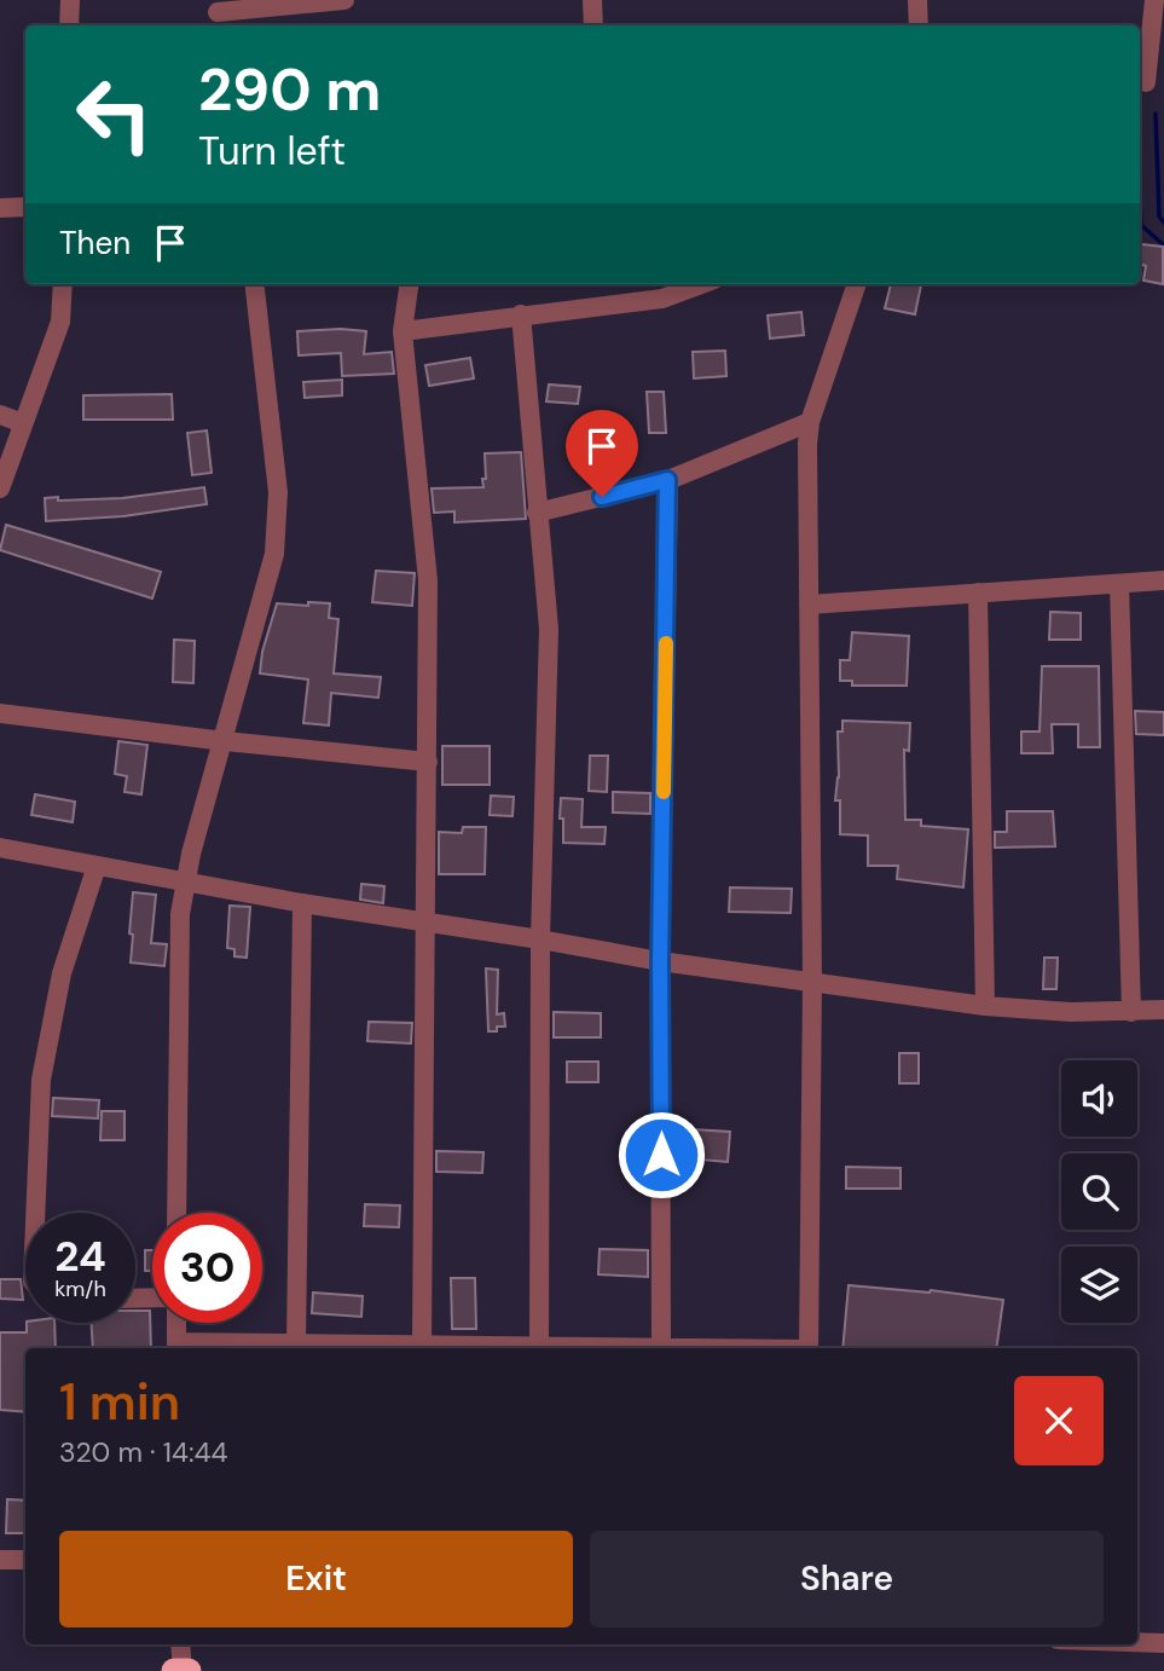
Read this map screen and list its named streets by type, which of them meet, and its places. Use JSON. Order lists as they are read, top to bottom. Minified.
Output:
{"page":{"turn":["290 m","Turn left"],"then":"Then","speed":"24 km/h","limit":"30","heading":["1 min","320 m · 14:44"],"buttons":["Exit","Share"]}}
